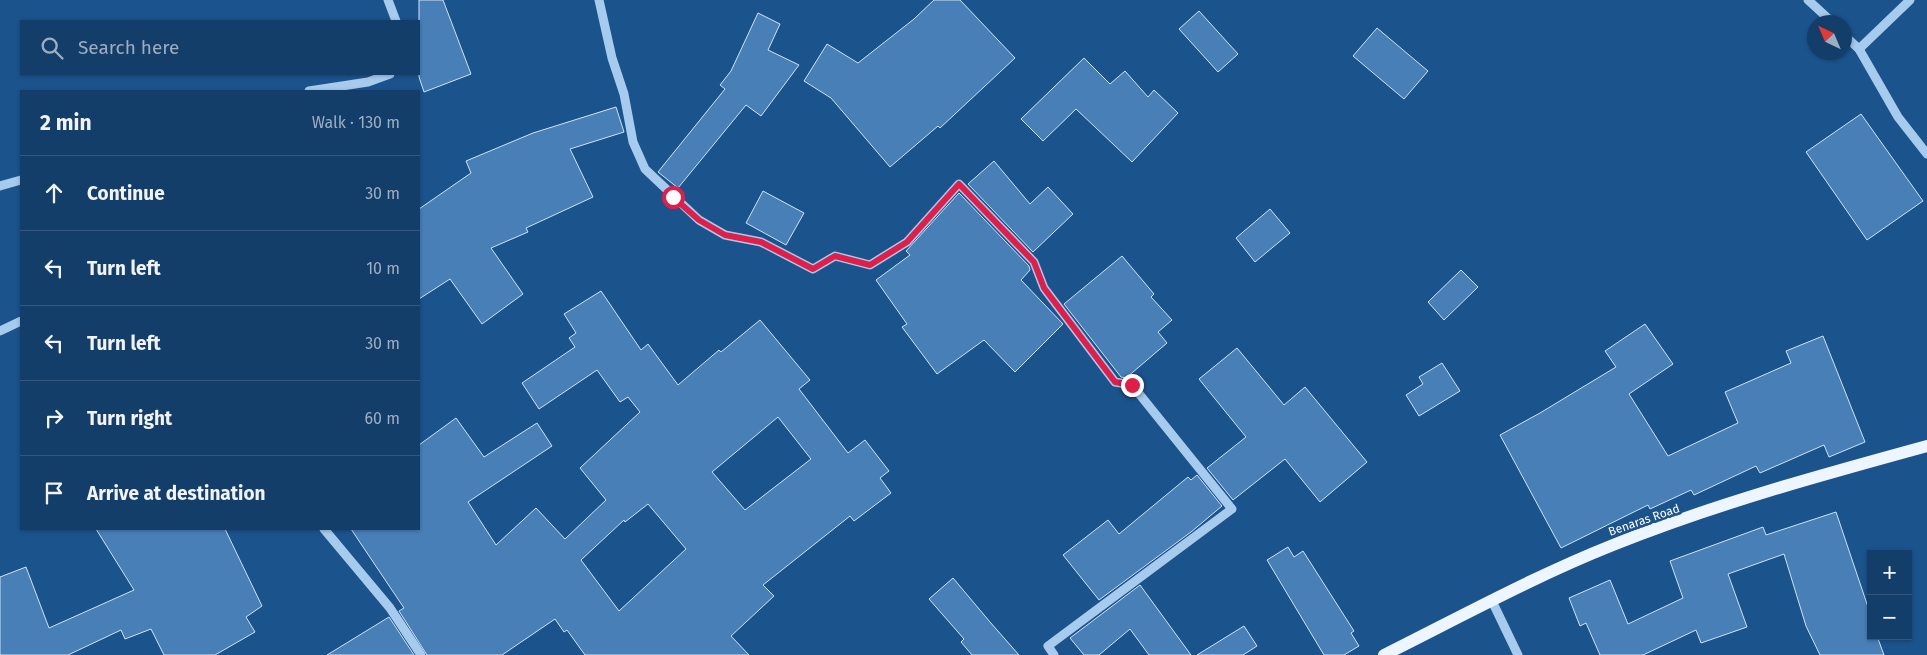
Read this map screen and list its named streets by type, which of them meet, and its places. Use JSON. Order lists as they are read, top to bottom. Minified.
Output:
{"streets":{"main road":["Benaras Road"]},"north":"top left","page":{"search":"Search here","heading":["2 min","Walk · 130 m"],"list":[["Continue","30 m"],["Turn left","10 m"],["Turn left","30 m"],["Turn right","60 m"],"Arrive at destination"],"map_buttons":["+","−"]}}
